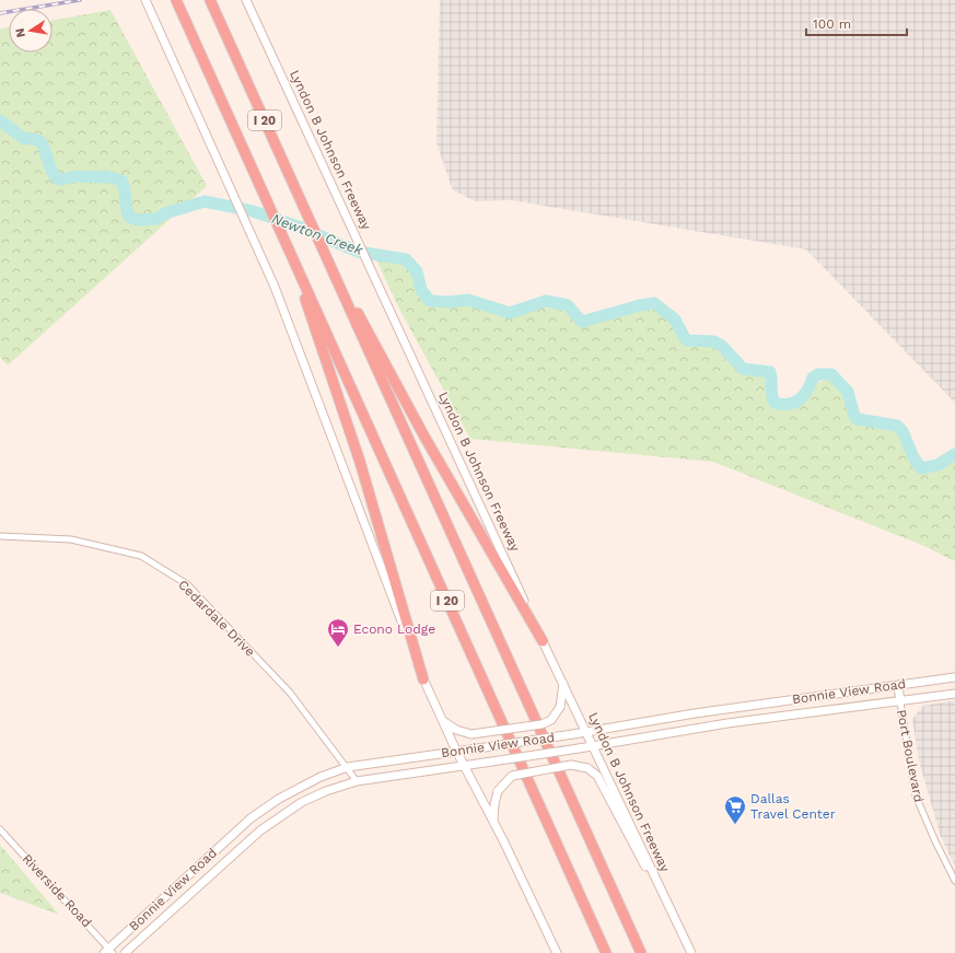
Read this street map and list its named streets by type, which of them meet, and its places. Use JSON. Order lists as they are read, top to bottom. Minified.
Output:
{"streets":{"highway":["I 20"],"main road":["Lyndon B Johnson Freeway","Bonnie View Road"],"street":["Cedardale Drive","Port Boulevard","Riverside Road"]},"crossings":[["Lyndon B Johnson Freeway","Bonnie View Road"],["Cedardale Drive","Bonnie View Road"],["Bonnie View Road","Port Boulevard"],["Bonnie View Road","Riverside Road"]],"water":["Newton Creek"],"places":{"hotel":["Econo Lodge"],"supermarket":["Dallas Travel Center"]},"scale_bar":"100 m","north":"left"}
